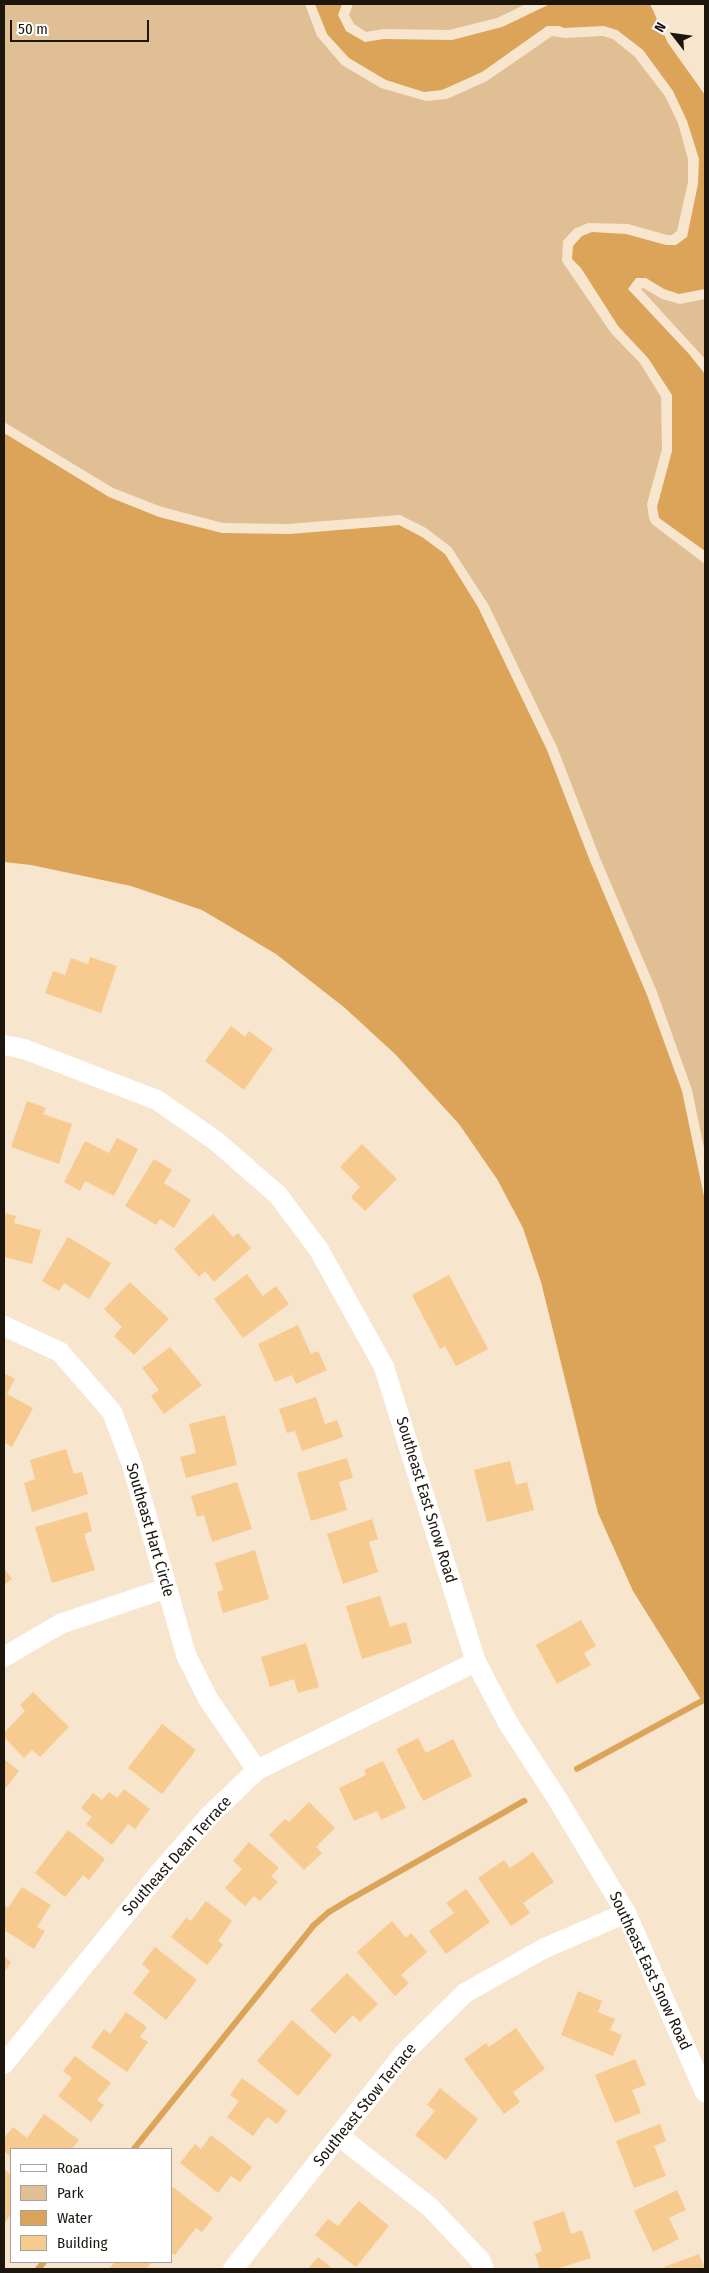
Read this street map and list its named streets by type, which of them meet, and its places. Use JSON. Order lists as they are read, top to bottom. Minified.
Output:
{"streets":{"street":["Southeast East Snow Road","Southeast Hart Circle","Southeast Dean Terrace","Southeast Stow Terrace"]},"crossings":[["Southeast East Snow Road","Southeast Dean Terrace"],["Southeast East Snow Road","Southeast Stow Terrace"],["Southeast Hart Circle","Southeast Dean Terrace"]],"legend":["Road","Park","Water","Building"],"scale_bar":"50 m","north":"top left"}
